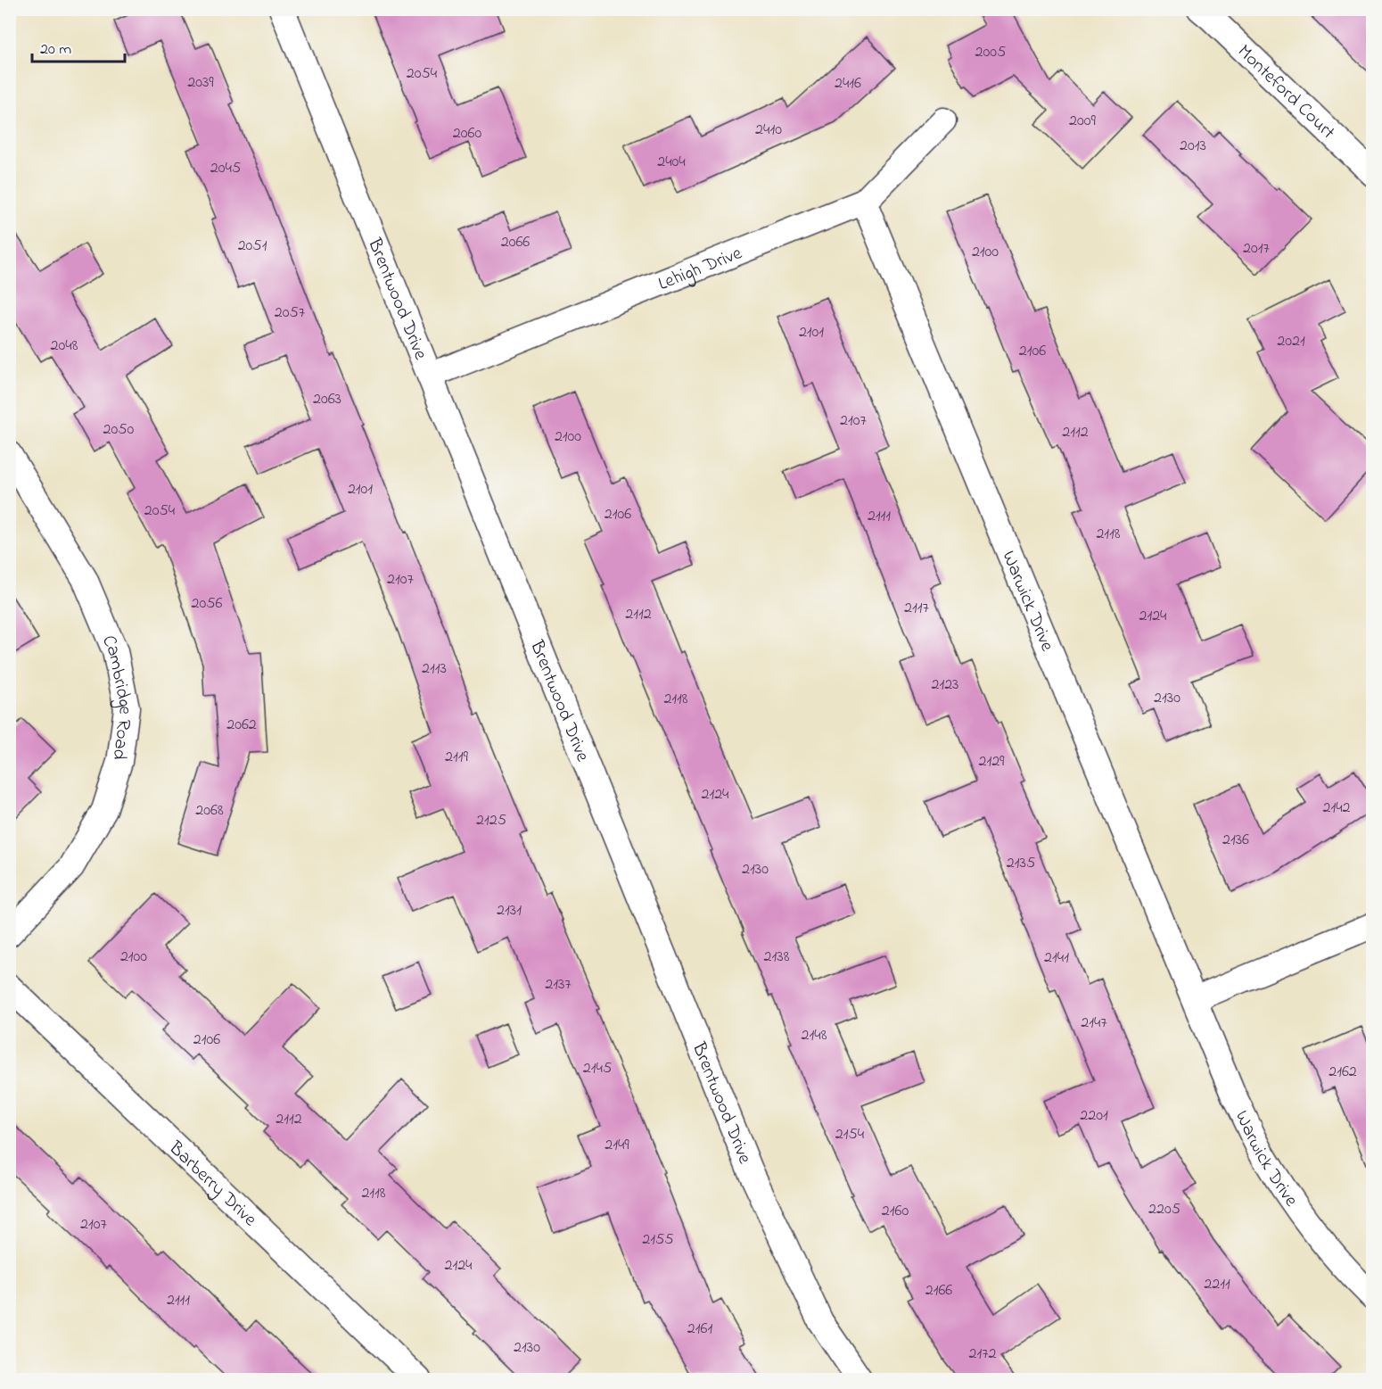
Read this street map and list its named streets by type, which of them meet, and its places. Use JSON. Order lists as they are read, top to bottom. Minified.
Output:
{"streets":{"street":["Monteford Court","Lehigh Drive","Brentwood Drive","Warwick Drive","Cambridge Road","Barberry Drive"]},"crossings":[["Lehigh Drive","Brentwood Drive"],["Lehigh Drive","Warwick Drive"]],"house_numbers":["2005","2054","2039","2416","2009","2410","2060","2013","2404","2045","2066","2051","2017","2100","2057","2101","2021","2048","2106","2063","2107","2050","2112","2100","2101","2054","2106","2111","2118","2107","2056","2117","2112","2124","2113","2123","2130","2118","2062","2119","2129","2124","2142","2068","2125","2136","2135","2130","2131","2100","2138","2141","2137","2147","2148","2106","2145","2162","2201","2112","2154","2149","2118","2205","2160","2107","2155","2124","2211","2166","2111","2161","2130","2172"],"scale_bar":"20 m"}
